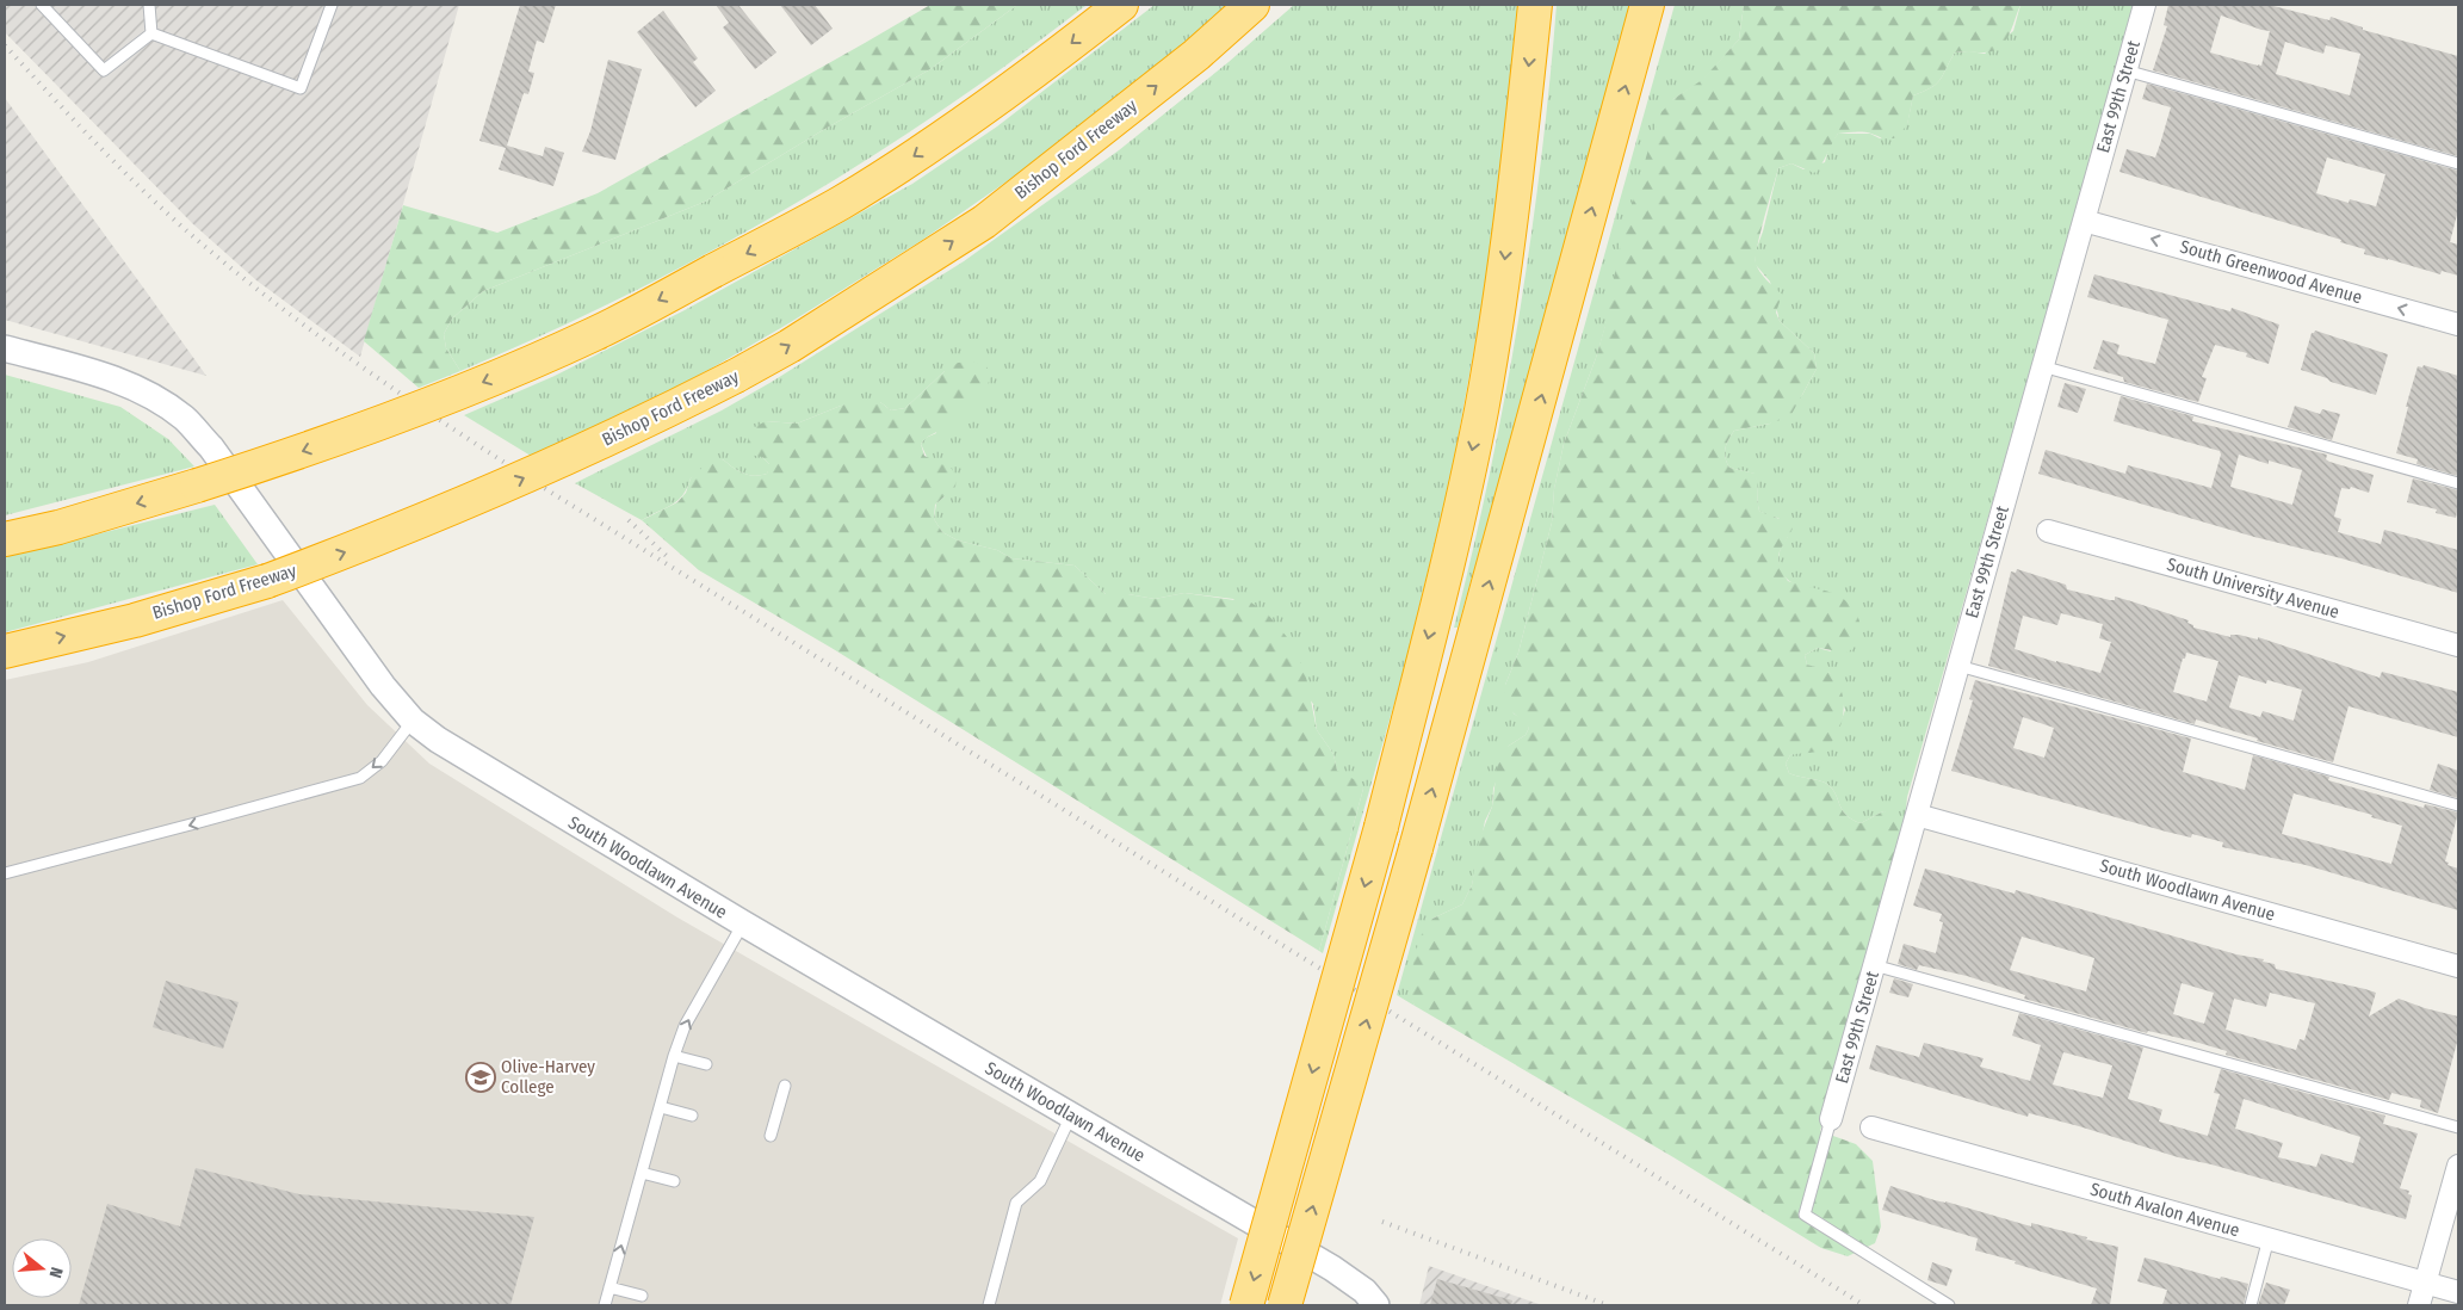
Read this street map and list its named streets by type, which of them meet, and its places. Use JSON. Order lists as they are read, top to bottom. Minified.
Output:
{"streets":{"highway":["Bishop Ford Freeway"],"street":["East 99th Street","South Greenwood Avenue","South University Avenue","South Woodlawn Avenue","South Avalon Avenue"]},"crossings":[["East 99th Street","South Greenwood Avenue"],["East 99th Street","South Woodlawn Avenue"]],"one_way":["South Greenwood Avenue"],"places":{"school or university":["Olive-Harvey College"]},"north":"right"}
